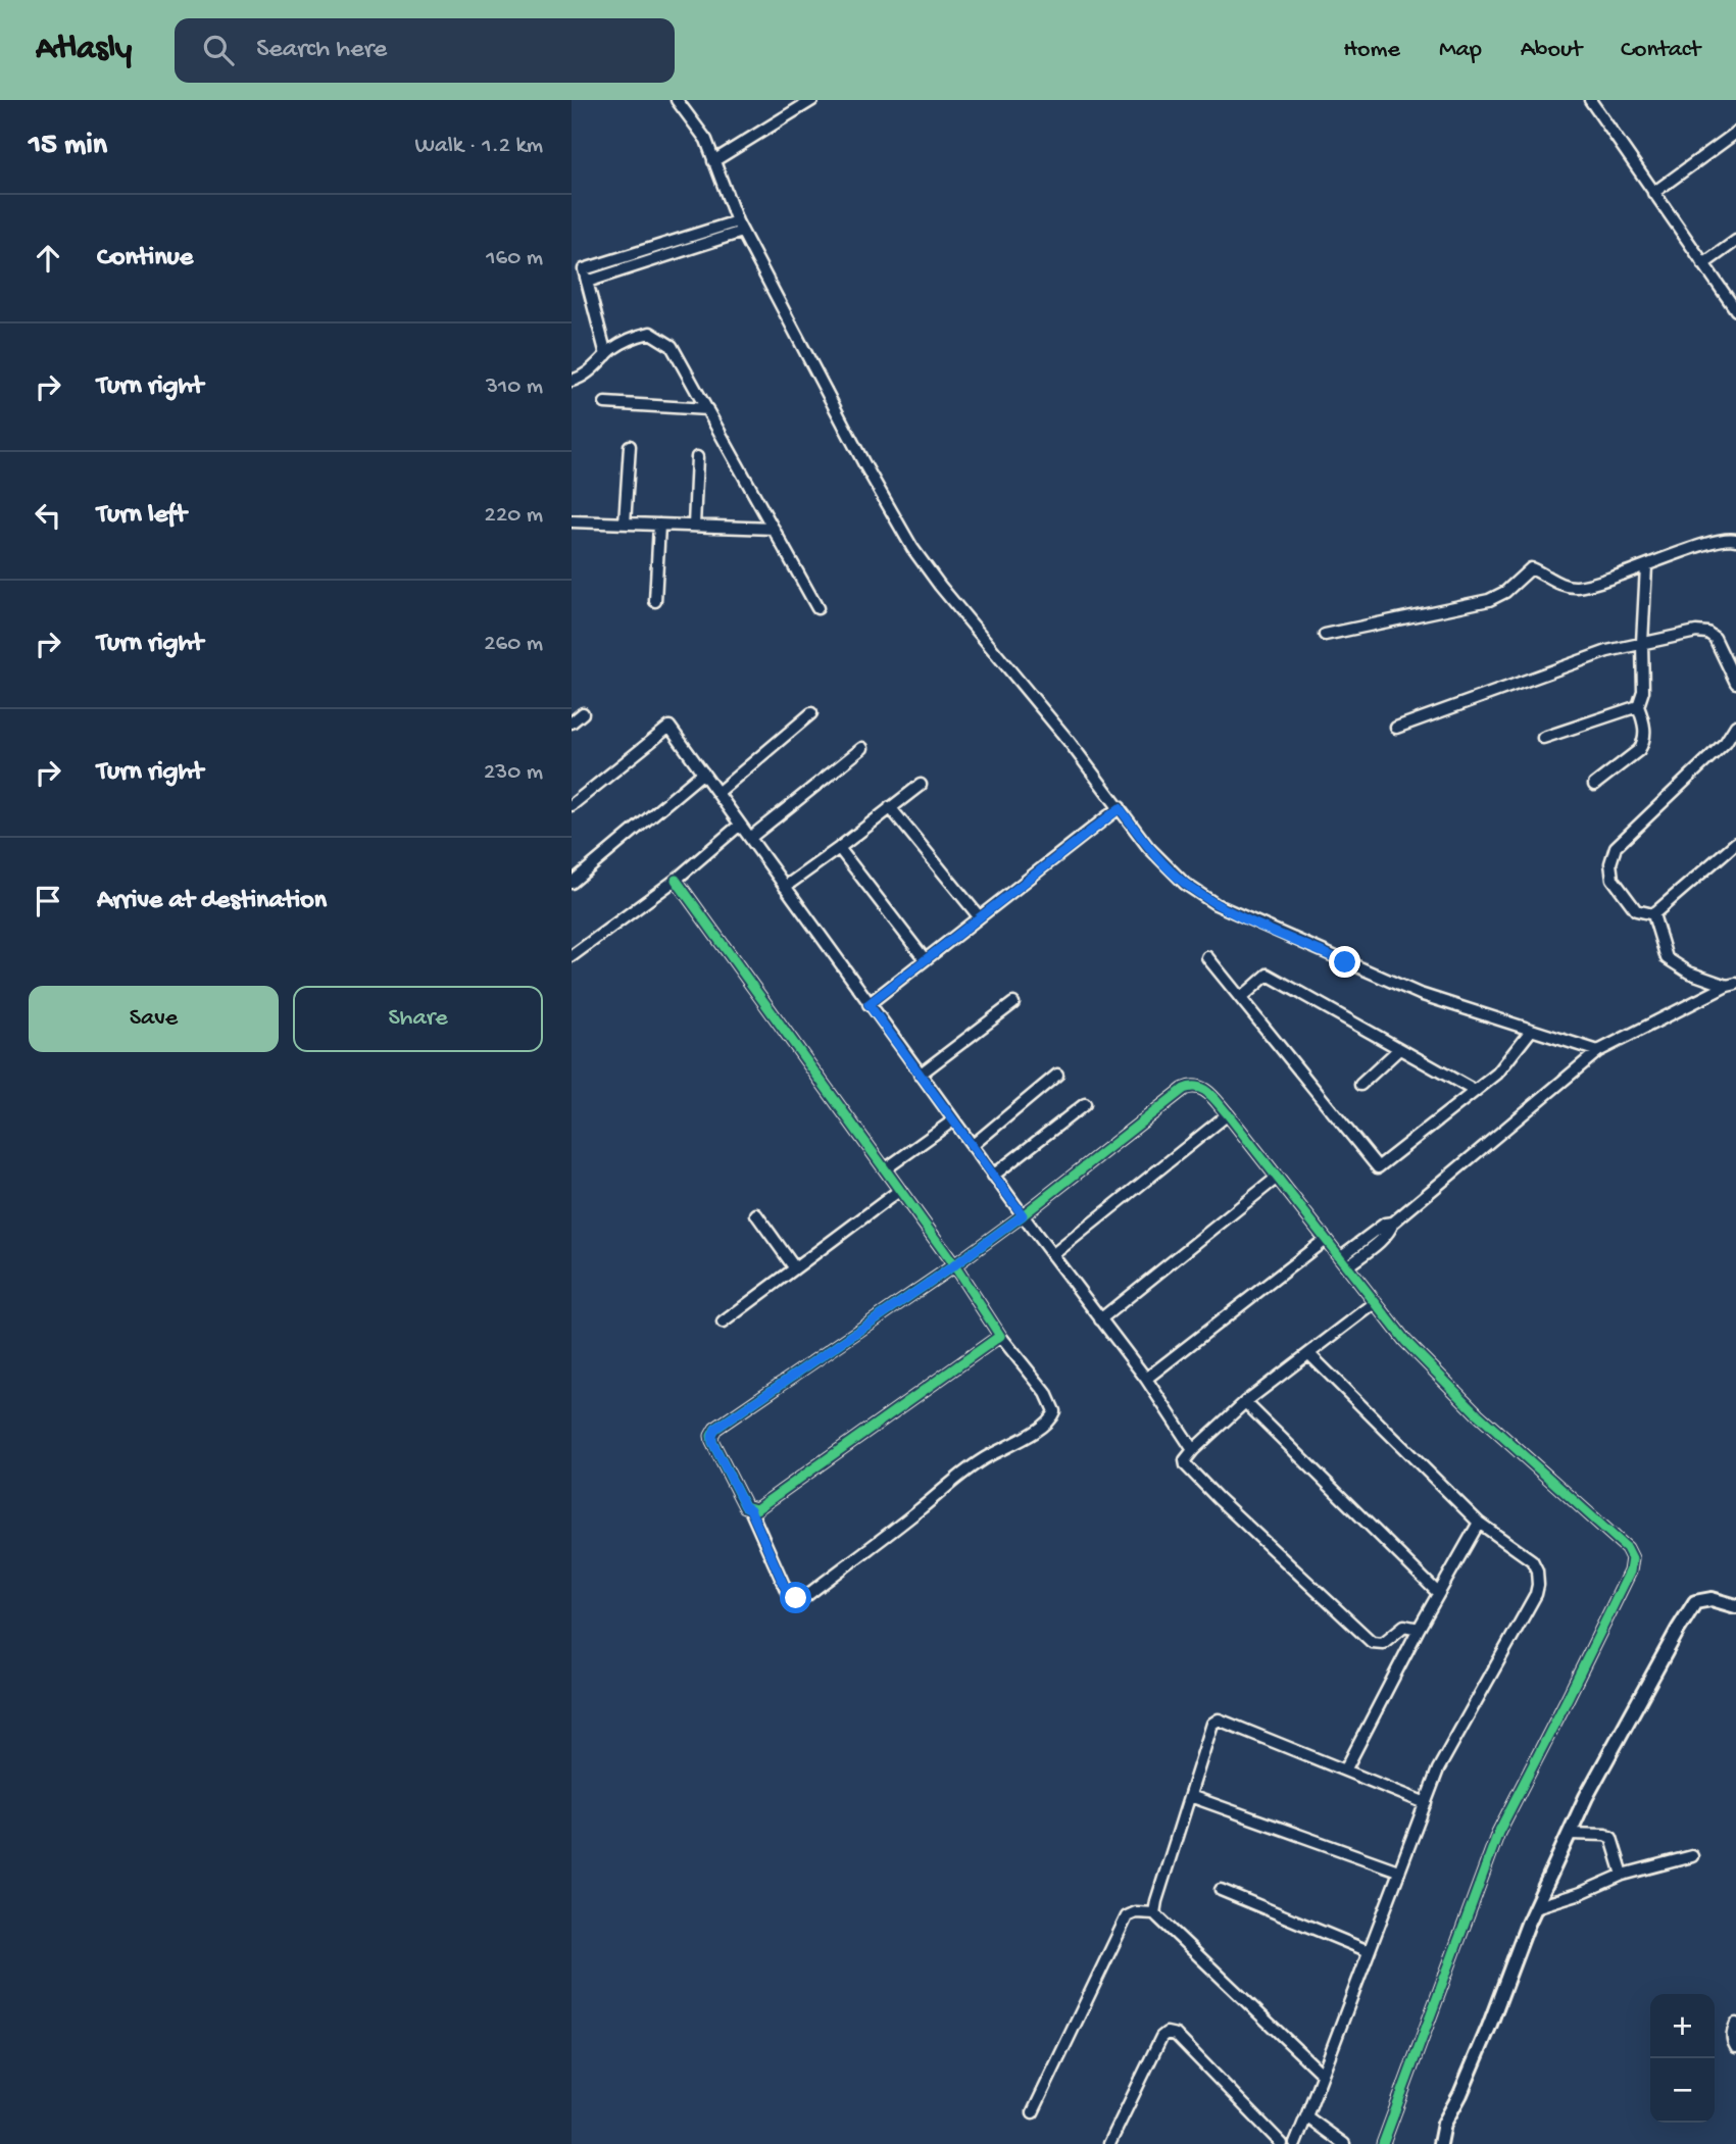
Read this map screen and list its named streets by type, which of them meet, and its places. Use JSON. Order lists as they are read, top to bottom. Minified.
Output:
{"page":{"header":"Atlasly","search":"Search here","nav":["Home","Map","About","Contact"],"heading":["15 min","Walk · 1.2 km"],"list":[["Continue","160 m"],["Turn right","310 m"],["Turn left","220 m"],["Turn right","260 m"],["Turn right","230 m"],"Arrive at destination"],"buttons":["Save","Share"],"map_buttons":["+","−"]}}
